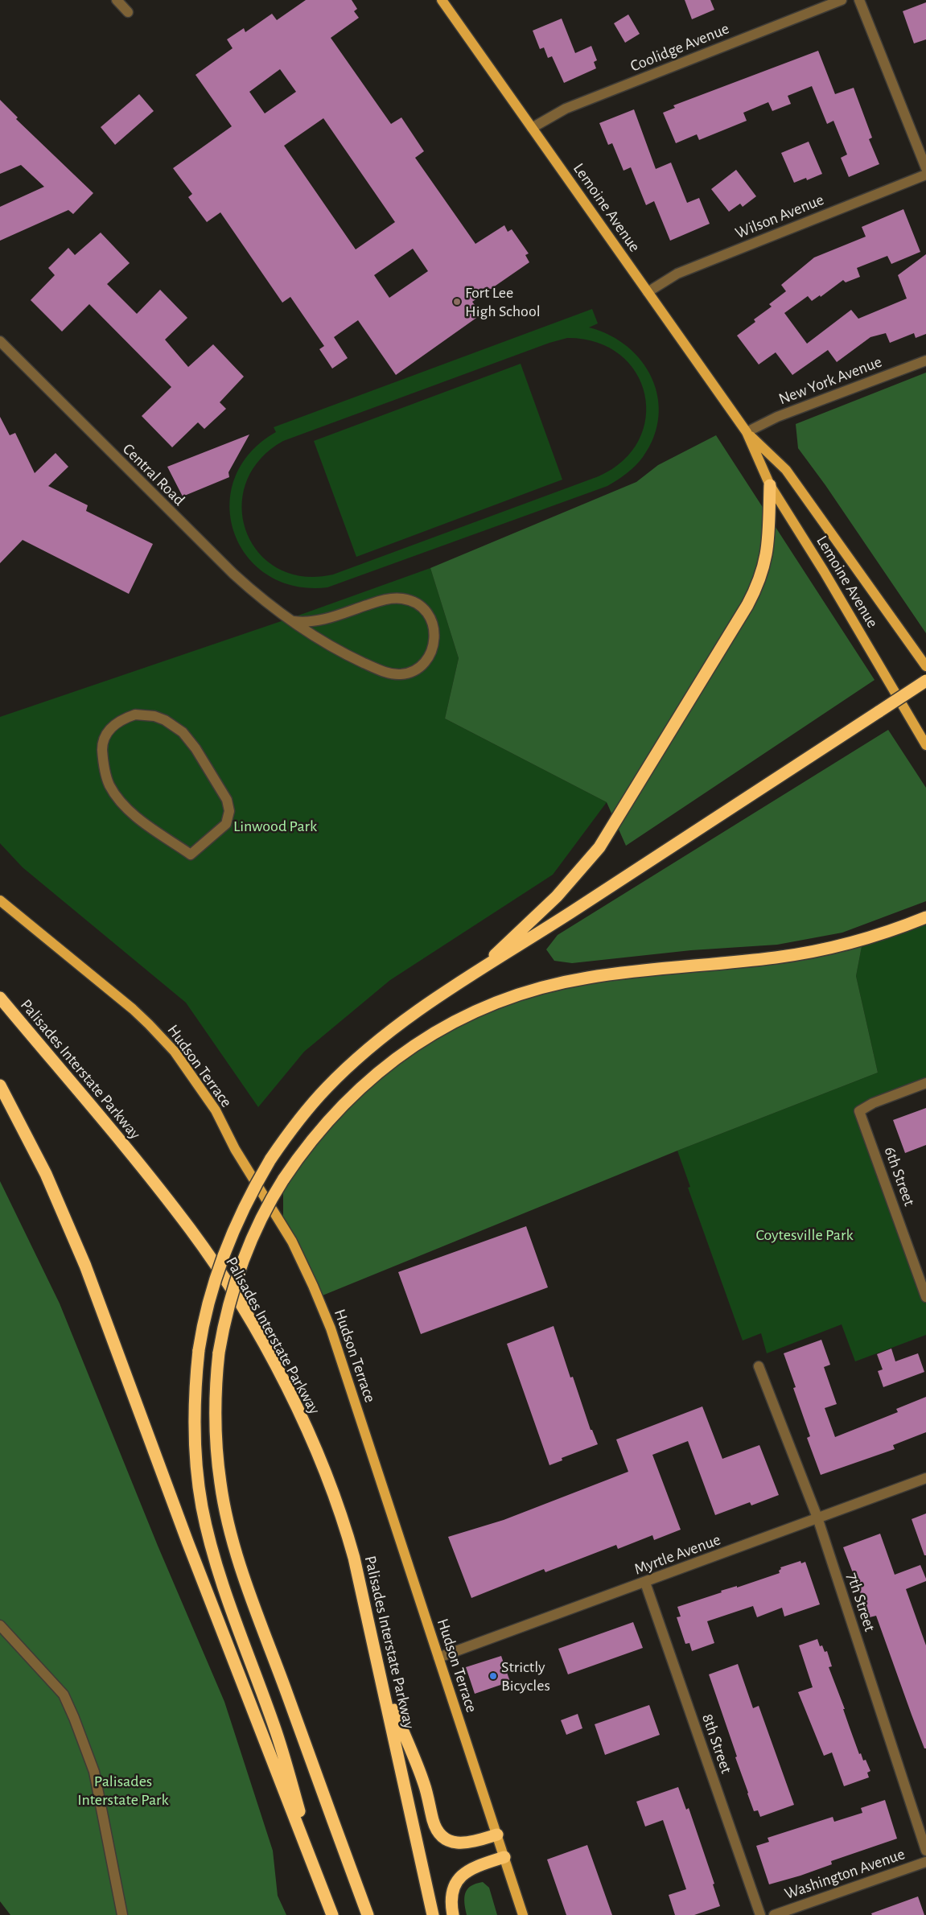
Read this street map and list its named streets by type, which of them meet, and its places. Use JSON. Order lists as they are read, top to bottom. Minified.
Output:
{"streets":{"highway":["Palisades Interstate Parkway"],"main road":["Lemoine Avenue","Hudson Terrace"],"street":["Coolidge Avenue","Wilson Avenue","New York Avenue","Central Road","6th Street","Myrtle Avenue","7th Street","8th Street","Washington Avenue"]},"crossings":[["Coolidge Avenue","Lemoine Avenue"],["Lemoine Avenue","Wilson Avenue"],["Lemoine Avenue","New York Avenue"],["Hudson Terrace","Myrtle Avenue"],["Myrtle Avenue","7th Street"],["Myrtle Avenue","8th Street"]],"parks":["Linwood Park","Coytesville Park","Palisades Interstate Park"],"places":["Fort Lee High School","Strictly Bicycles"]}
